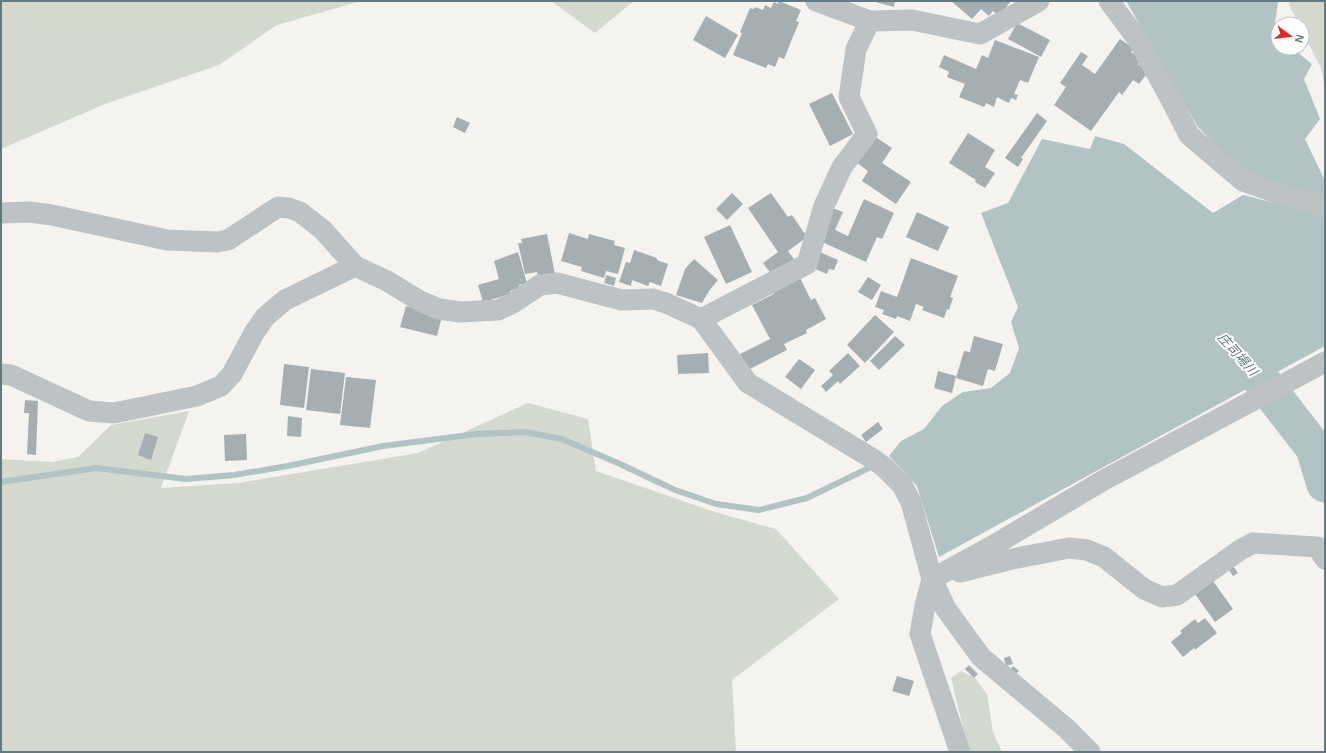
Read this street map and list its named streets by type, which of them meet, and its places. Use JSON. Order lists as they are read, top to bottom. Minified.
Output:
{"water":["庄司場川"],"north":"right"}
